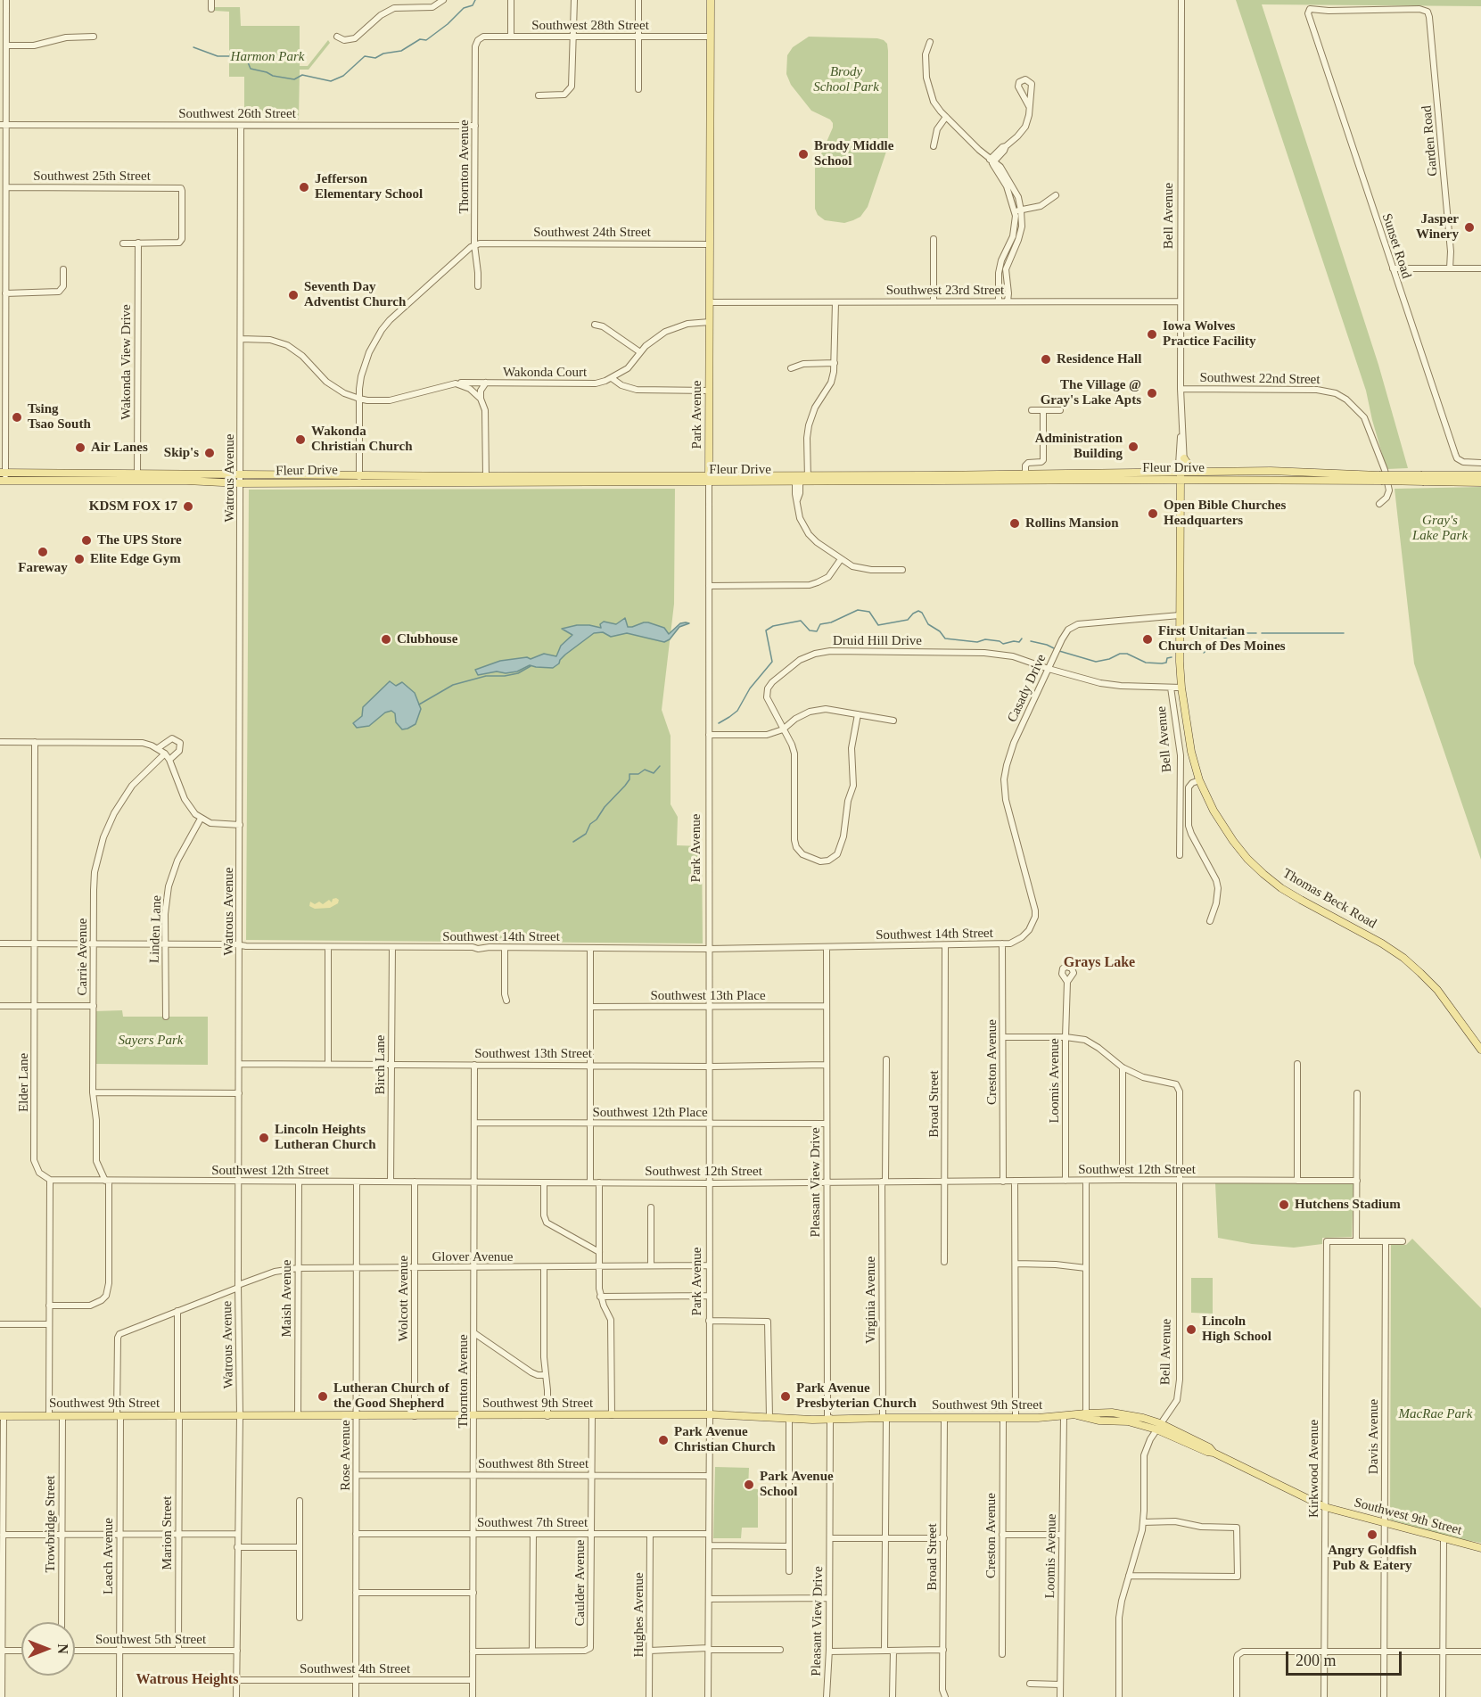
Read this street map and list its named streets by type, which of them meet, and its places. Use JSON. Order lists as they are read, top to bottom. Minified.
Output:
{"streets":{"main road":["Bell Avenue","Park Avenue","Fleur Drive","Thomas Beck Road","Southwest 9th Street"],"street":["Southwest 28th Street","Southwest 26th Street","Garden Road","Thornton Avenue","Southwest 25th Street","Southwest 24th Street","Sunset Road","Southwest 23rd Street","Wakonda View Drive","Wakonda Court","Southwest 22nd Street","Watrous Avenue","Druid Hill Drive","Casady Drive","Linden Lane","Southwest 14th Street","Carrie Avenue","Southwest 13th Place","Southwest 13th Street","Creston Avenue","Birch Lane","Loomis Avenue","Elder Lane","Broad Street","Southwest 12th Place","Southwest 12th Street","Pleasant View Drive","Glover Avenue","Maish Avenue","Wolcott Avenue","Virginia Avenue","Davis Avenue","Rose Avenue","Southwest 8th Street","Kirkwood Avenue","Southwest 7th Street","Trowbridge Street","Marion Street","Leach Avenue","Caulder Avenue","Hughes Avenue","Southwest 5th Street","Southwest 4th Street"]},"crossings":[["Southwest 28th Street","Thornton Avenue"],["Southwest 28th Street","Park Avenue"],["Southwest 26th Street","Thornton Avenue"],["Southwest 26th Street","Watrous Avenue"],["Garden Road","Sunset Road"],["Thornton Avenue","Southwest 24th Street"],["Thornton Avenue","Southwest 13th Street"],["Thornton Avenue","Southwest 12th Place"],["Thornton Avenue","Southwest 12th Street"],["Thornton Avenue","Glover Avenue"],["Thornton Avenue","Southwest 9th Street"],["Thornton Avenue","Southwest 8th Street"],["Thornton Avenue","Southwest 7th Street"],["Thornton Avenue","Southwest 4th Street"],["Southwest 25th Street","Wakonda View Drive"],["Bell Avenue","Southwest 23rd Street"],["Bell Avenue","Southwest 22nd Street"],["Bell Avenue","Fleur Drive"],["Bell Avenue","Druid Hill Drive"],["Bell Avenue","Casady Drive"],["Bell Avenue","Thomas Beck Road"],["Bell Avenue","Southwest 12th Street"],["Bell Avenue","Southwest 9th Street"],["Southwest 24th Street","Park Avenue"],["Southwest 23rd Street","Park Avenue"],["Wakonda View Drive","Fleur Drive"],["Wakonda Court","Park Avenue"],["Park Avenue","Fleur Drive"],["Park Avenue","Southwest 14th Street"],["Park Avenue","Southwest 13th Place"],["Park Avenue","Southwest 13th Street"],["Park Avenue","Southwest 12th Place"],["Park Avenue","Southwest 12th Street"],["Park Avenue","Glover Avenue"],["Park Avenue","Southwest 9th Street"],["Park Avenue","Southwest 8th Street"],["Park Avenue","Southwest 7th Street"],["Fleur Drive","Watrous Avenue"],["Watrous Avenue","Southwest 14th Street"],["Watrous Avenue","Southwest 13th Street"],["Watrous Avenue","Southwest 12th Street"],["Watrous Avenue","Glover Avenue"],["Watrous Avenue","Southwest 9th Street"],["Watrous Avenue","Southwest 5th Street"],["Watrous Avenue","Southwest 4th Street"],["Druid Hill Drive","Casady Drive"],["Casady Drive","Southwest 14th Street"],["Casady Drive","Creston Avenue"],["Linden Lane","Southwest 14th Street"],["Southwest 14th Street","Carrie Avenue"],["Southwest 14th Street","Creston Avenue"],["Southwest 14th Street","Birch Lane"],["Southwest 14th Street","Elder Lane"],["Southwest 14th Street","Broad Street"],["Southwest 14th Street","Pleasant View Drive"],["Carrie Avenue","Southwest 12th Street"],["Southwest 13th Place","Pleasant View Drive"],["Southwest 13th Street","Birch Lane"],["Southwest 13th Street","Pleasant View Drive"],["Creston Avenue","Southwest 12th Street"],["Creston Avenue","Southwest 9th Street"],["Birch Lane","Southwest 12th Street"],["Loomis Avenue","Southwest 12th Street"],["Loomis Avenue","Southwest 9th Street"],["Elder Lane","Southwest 12th Street"],["Broad Street","Southwest 12th Street"],["Broad Street","Southwest 9th Street"],["Southwest 12th Place","Pleasant View Drive"],["Southwest 12th Street","Pleasant View Drive"],["Southwest 12th Street","Maish Avenue"],["Southwest 12th Street","Wolcott Avenue"],["Southwest 12th Street","Virginia Avenue"],["Southwest 12th Street","Rose Avenue"],["Pleasant View Drive","Southwest 9th Street"],["Glover Avenue","Maish Avenue"],["Glover Avenue","Wolcott Avenue"],["Glover Avenue","Rose Avenue"],["Glover Avenue","Marion Street"],["Glover Avenue","Leach Avenue"],["Maish Avenue","Southwest 9th Street"],["Wolcott Avenue","Southwest 9th Street"],["Virginia Avenue","Southwest 9th Street"],["Southwest 9th Street","Davis Avenue"],["Southwest 9th Street","Rose Avenue"],["Southwest 9th Street","Kirkwood Avenue"],["Southwest 9th Street","Trowbridge Street"],["Southwest 9th Street","Marion Street"],["Southwest 9th Street","Leach Avenue"],["Southwest 9th Street","Caulder Avenue"],["Rose Avenue","Southwest 8th Street"],["Rose Avenue","Southwest 7th Street"],["Rose Avenue","Southwest 4th Street"],["Southwest 8th Street","Caulder Avenue"],["Southwest 7th Street","Caulder Avenue"],["Southwest 7th Street","Hughes Avenue"],["Marion Street","Southwest 5th Street"],["Leach Avenue","Southwest 5th Street"]],"districts":["Grays Lake","Watrous Heights"],"parks":["Harmon Park","Brody School Park","Gray's Lake Park","Sayers Park","MacRae Park"],"places":["Brody Middle School","Jefferson Elementary School","Jasper Winery","Seventh Day Adventist Church","Iowa Wolves Practice Facility","Residence Hall","The Village @ Gray's Lake Apts","Tsing Tsao South","Wakonda Christian Church","Administration Building","Air Lanes","Skip's","KDSM FOX 17","Open Bible Churches Headquarters","Rollins Mansion","The UPS Store","Fareway","Elite Edge Gym","Clubhouse","First Unitarian Church of Des Moines","Lincoln Heights Lutheran Church","Hutchens Stadium","Lincoln High School","Lutheran Church of the Good Shepherd","Park Avenue Presbyterian Church","Park Avenue Christian Church","Park Avenue School","Angry Goldfish Pub & Eatery"],"scale_bar":"200 m","north":"right"}
